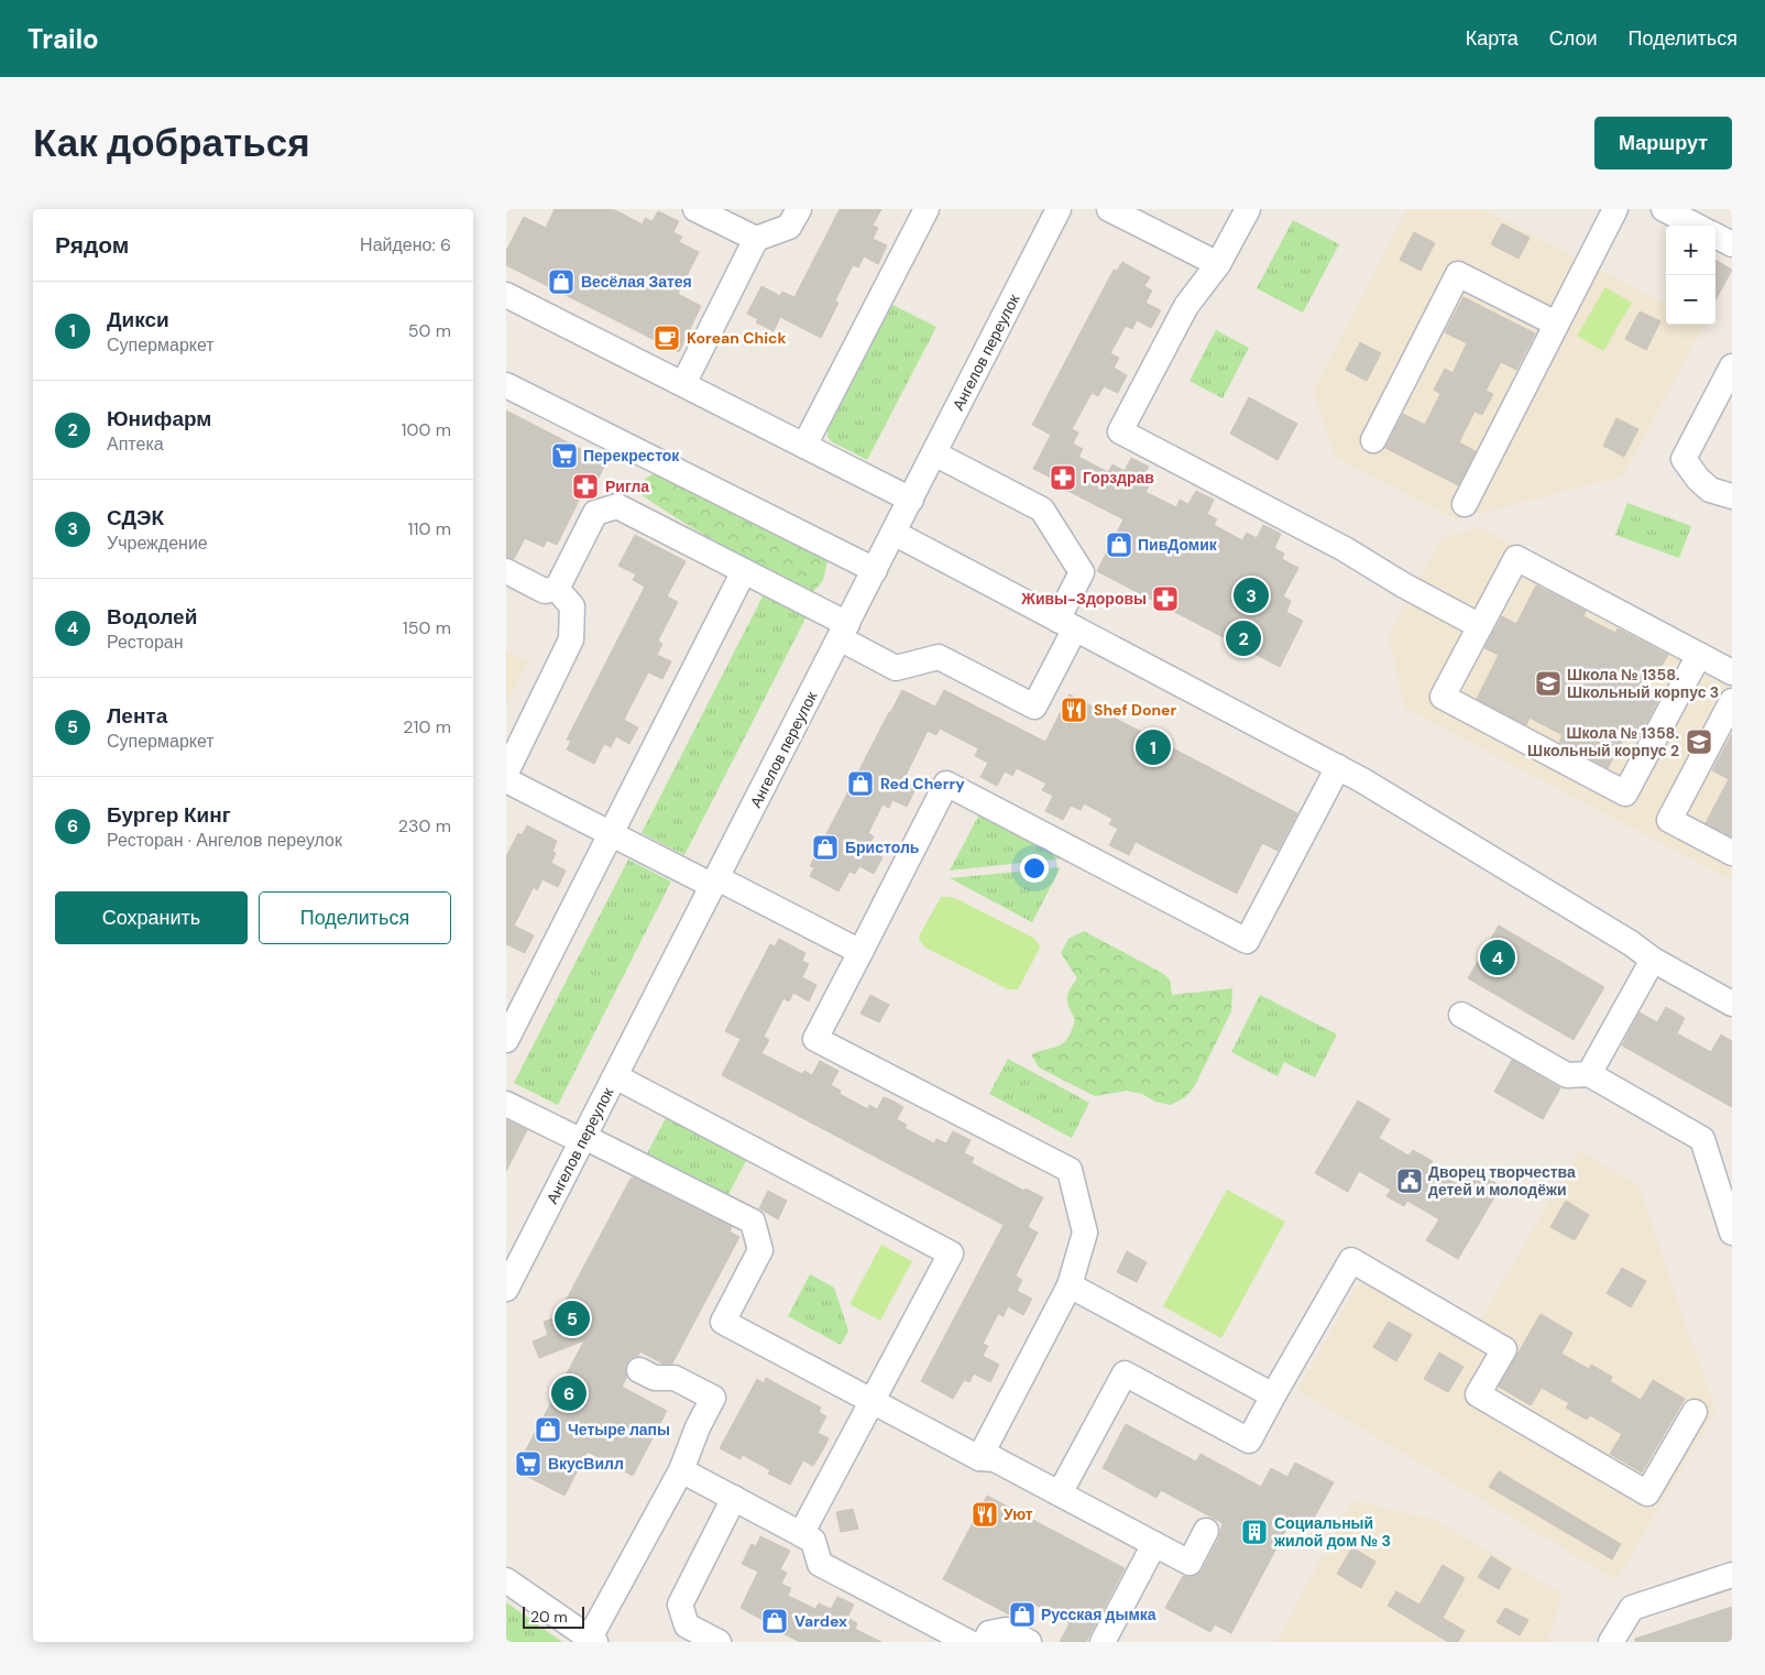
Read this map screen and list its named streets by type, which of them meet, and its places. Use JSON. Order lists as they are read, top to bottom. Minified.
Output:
{"streets":{"street":["Ангелов переулок"]},"places":{"shop":["Весёлая Затея","ПивДомик","Red Cherry","Бристоль","Четыре лапы","Русская дымка","Vardex"],"cafe":["Korean Chick"],"supermarket":["Перекресток","ВкусВилл"],"pharmacy":["Горздрав","Ригла","Живы-Здоровы"],"school or university":["Школа № 1358. Школьный корпус 3","Школа № 1358. Школьный корпус 2"],"restaurant":["Shef Doner","Уют"],"public building":["Дворец творчества детей и молодёжи"],"building":["Социальный жилой дом № 3"]},"scale_bar":"20 m","page":{"header":"Trailo","nav":["Карта","Слои","Поделиться"],"buttons":["Маршрут",["Сохранить","Поделиться"]],"title":"Как добраться","heading":["Рядом","Найдено: 6"],"map_buttons":["+","−"],"list":[{"mark":"1","name":"Дикси","note":"Супермаркет","value":"50 m"},{"mark":"2","name":"Юнифарм","note":"Аптека","value":"100 m"},{"mark":"3","name":"СДЭК","note":"Учреждение","value":"110 m"},{"mark":"4","name":"Водолей","note":"Ресторан","value":"150 m"},{"mark":"5","name":"Лента","note":"Супермаркет","value":"210 m"},{"mark":"6","name":"Бургер Кинг","note":"Ресторан · Ангелов переулок","value":"230 m"}],"pins":["3","2","1","4","5","6"],"scale":"20 m"}}
